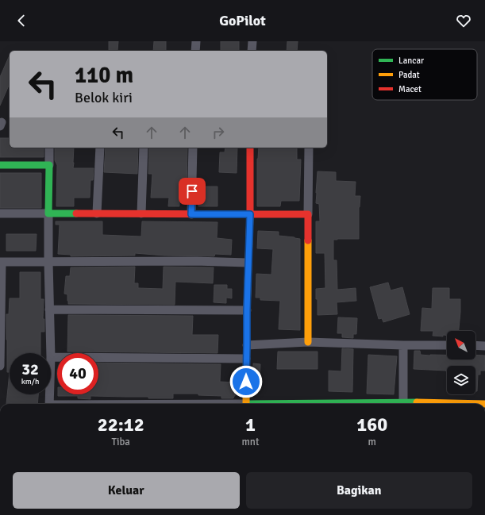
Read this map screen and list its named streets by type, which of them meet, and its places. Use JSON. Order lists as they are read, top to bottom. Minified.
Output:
{"legend":["Lancar","Padat","Macet"],"north":"top left","page":{"header":"GoPilot","turn":["110 m","Belok kiri"],"speed":"32 km/h","limit":"40","eta":["22:12","Tiba","1","mnt","160","m"],"buttons":["Keluar","Bagikan"]}}
